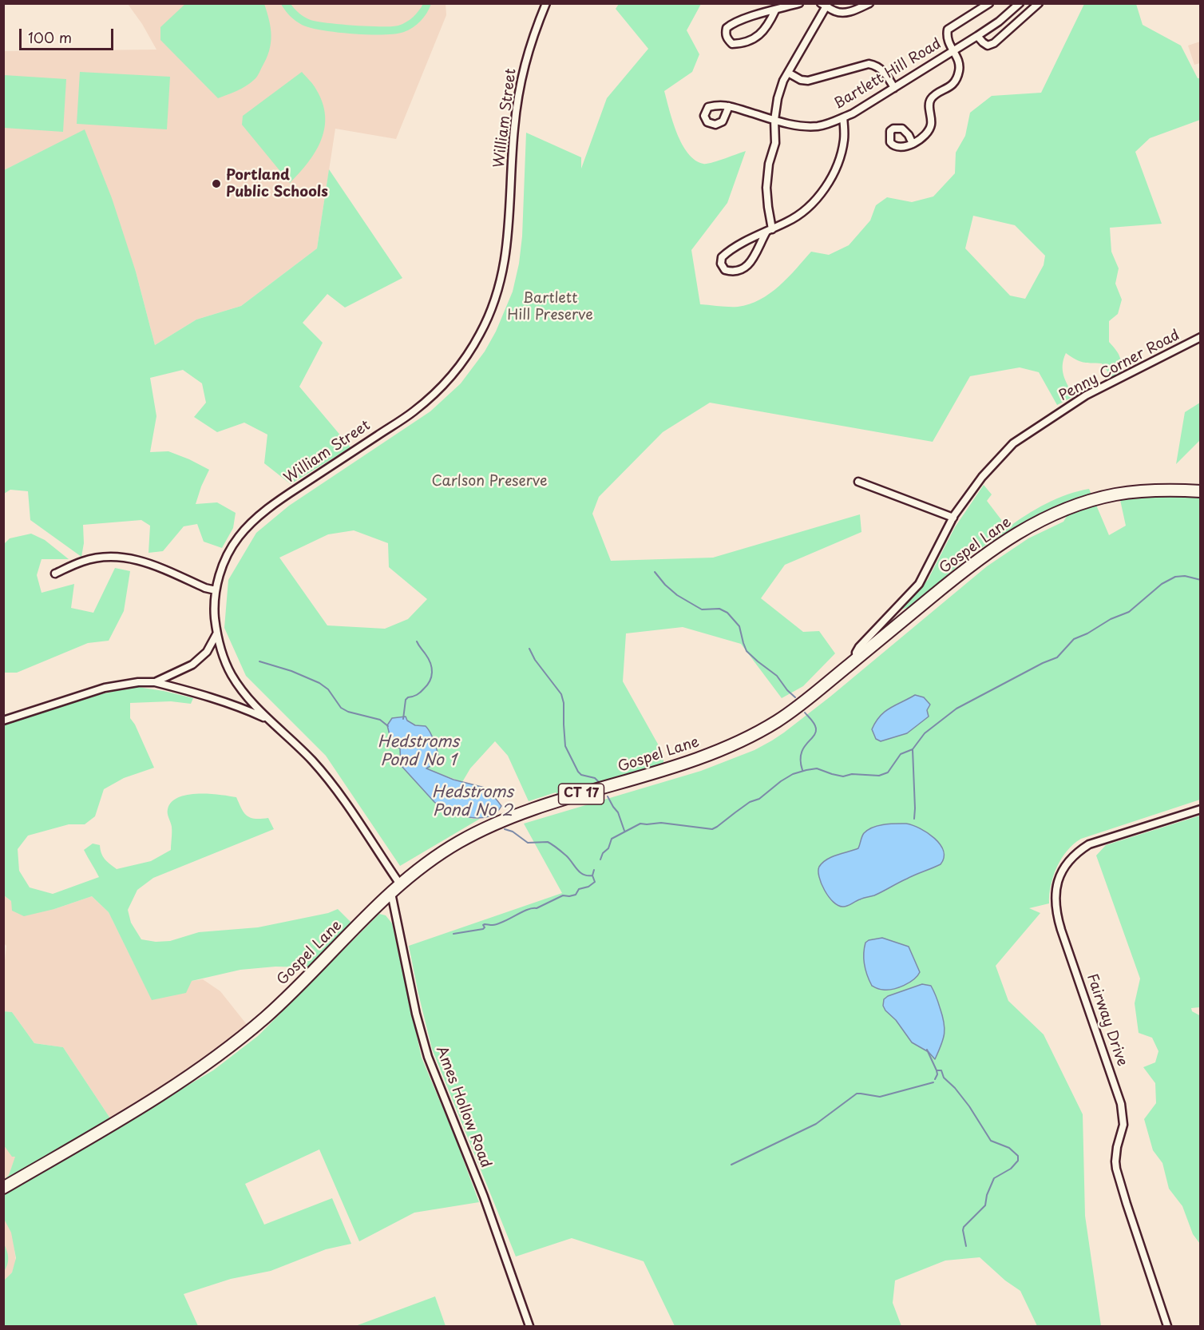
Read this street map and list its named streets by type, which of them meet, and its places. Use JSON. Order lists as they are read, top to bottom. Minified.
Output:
{"streets":{"main road":["Gospel Lane","CT 17"],"street":["Bartlett Hill Road","William Street","Penny Corner Road","Fairway Drive","Ames Hollow Road"]},"crossings":[["William Street","Gospel Lane"],["Penny Corner Road","Gospel Lane"],["Gospel Lane","Ames Hollow Road"]],"water":["Hedstroms Pond No 1","Hedstroms Pond No 2"],"parks":["Bartlett Hill Preserve","Carlson Preserve"],"places":["Portland Public Schools"],"scale_bar":"100 m"}
